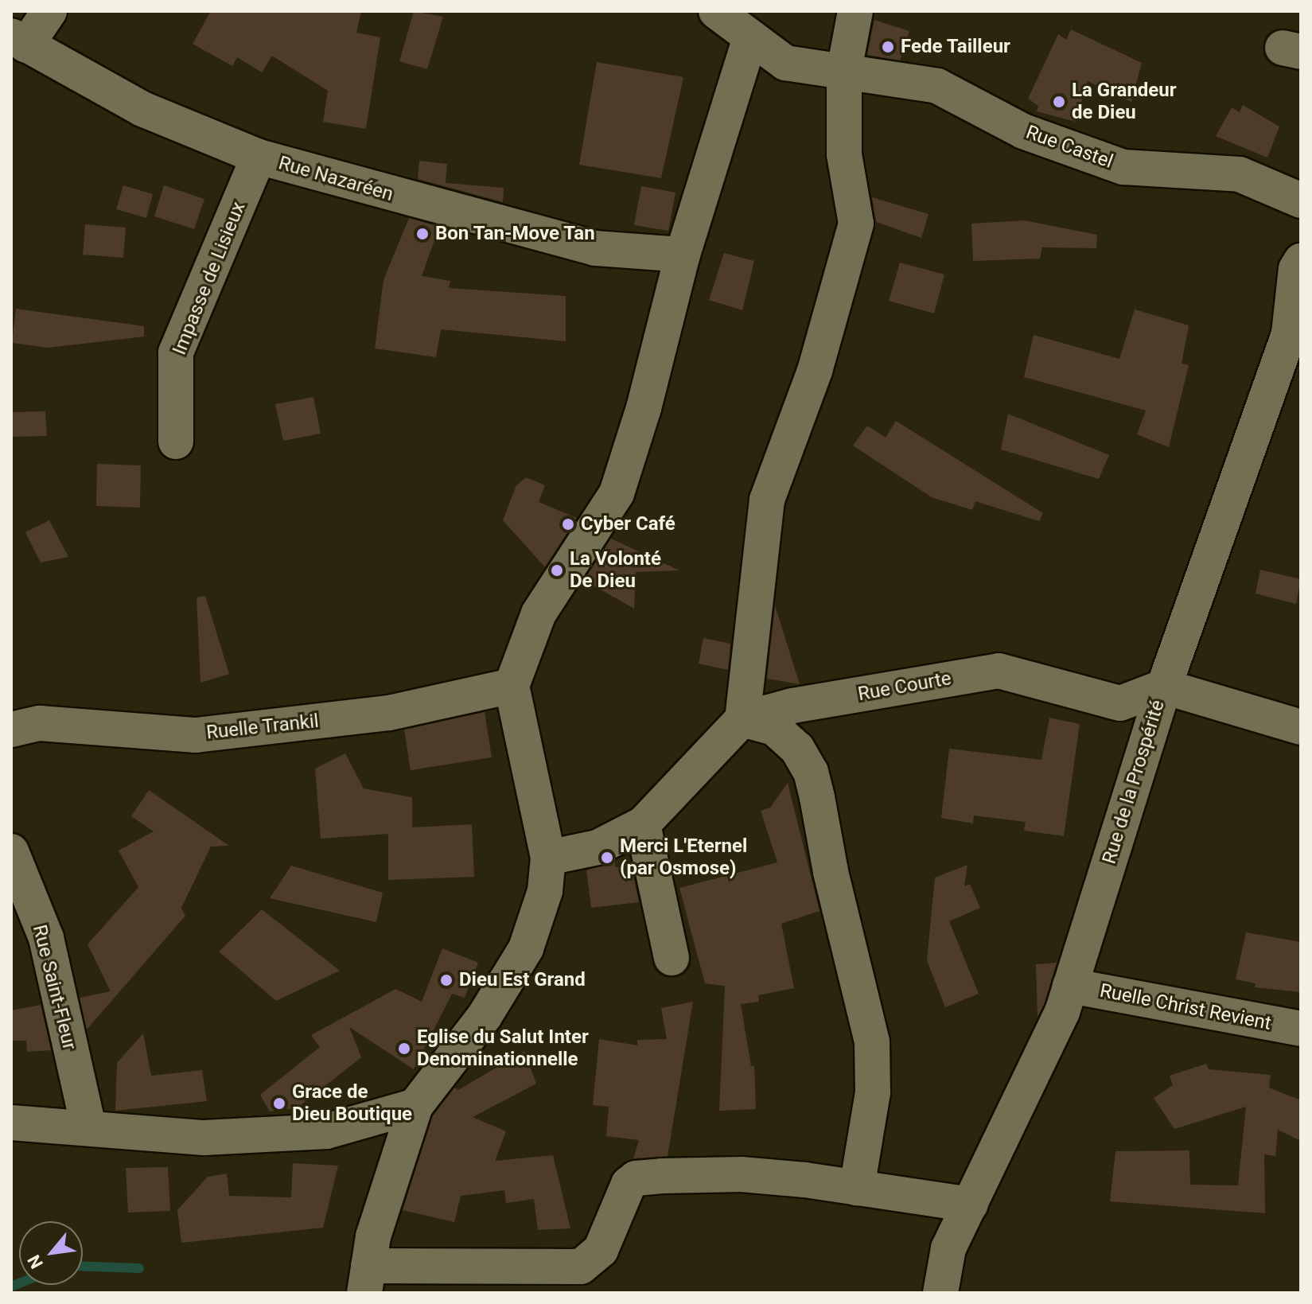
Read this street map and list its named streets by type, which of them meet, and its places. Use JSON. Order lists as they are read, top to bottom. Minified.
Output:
{"streets":{"street":["Rue Castel","Rue Nazaréen","Impasse de Lisieux","Rue Courte","Ruelle Trankil","Rue de la Prospérité","Rue Saint-Fleur","Ruelle Christ Revient"]},"crossings":[["Rue Nazaréen","Impasse de Lisieux"],["Rue Courte","Rue de la Prospérité"],["Rue de la Prospérité","Ruelle Christ Revient"]],"places":["Fede Tailleur","La Grandeur de Dieu","Bon Tan-Move Tan","Cyber Café","La Volonté De Dieu","Merci L'Eternel (par Osmose)","Dieu Est Grand","Eglise du Salut Inter Denominationnelle","Grace de Dieu Boutique"],"north":"bottom left"}
